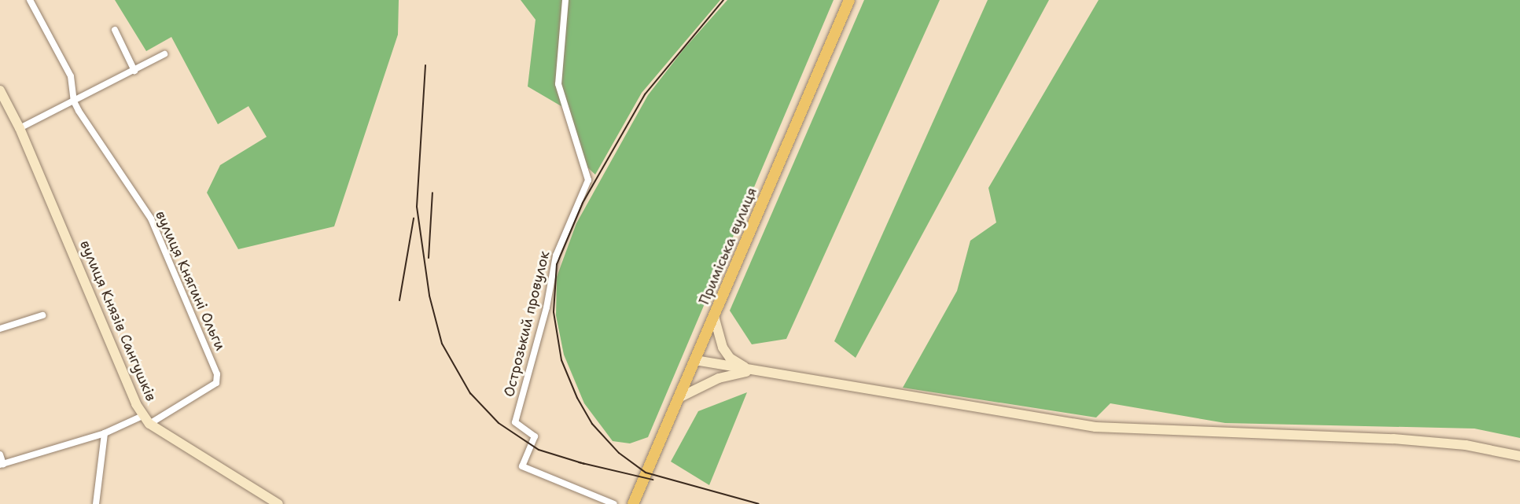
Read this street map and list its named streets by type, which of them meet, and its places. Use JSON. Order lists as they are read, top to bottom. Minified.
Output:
{"streets":{"main road":["Приміська вулиця","вулиця Князів Сангушків"],"street":["вулиця Княгині Ольги","Острозький провулок"]},"crossings":[["вулиця Княгині Ольги","вулиця Князів Сангушків"]]}
